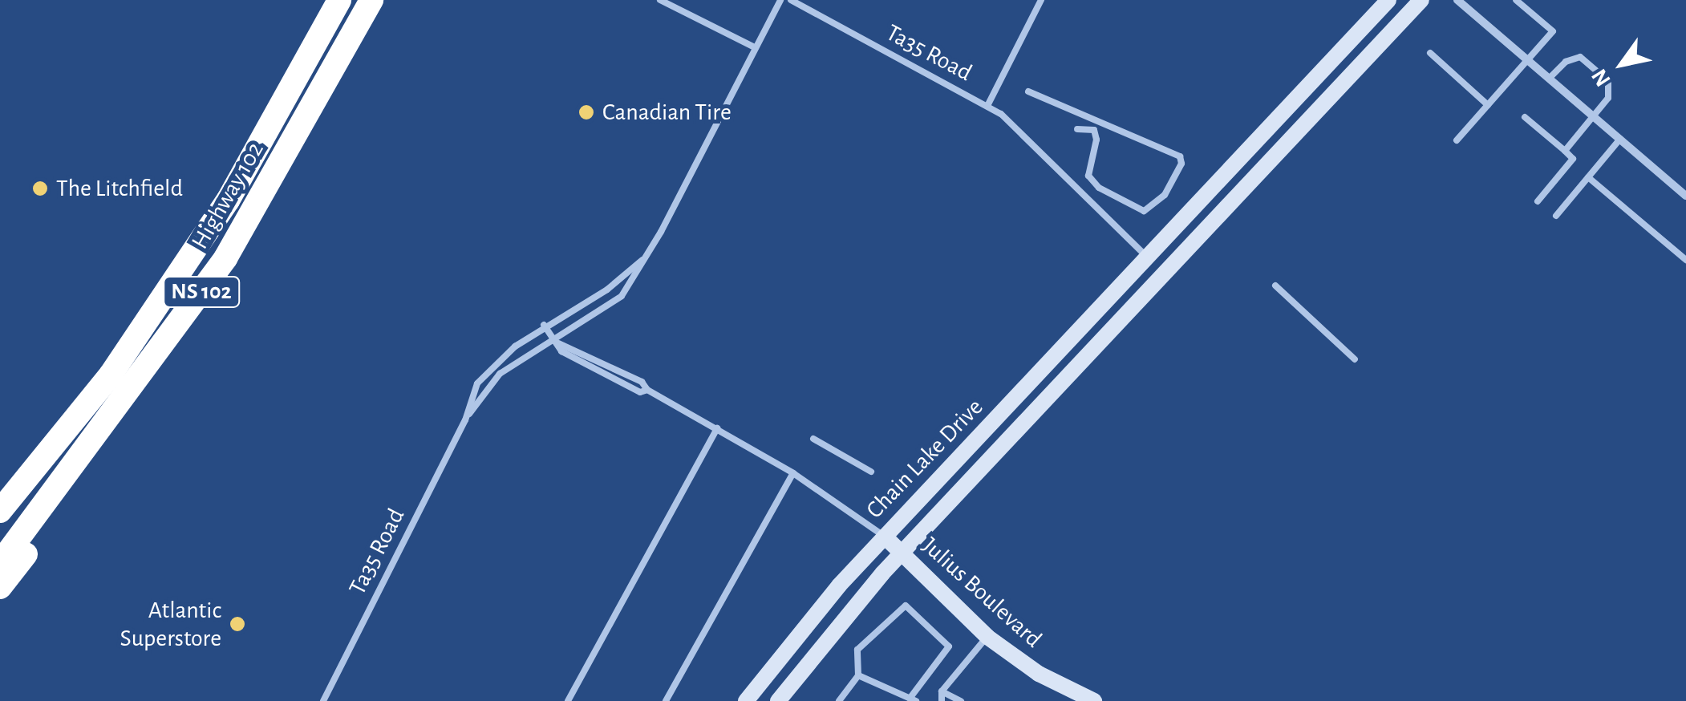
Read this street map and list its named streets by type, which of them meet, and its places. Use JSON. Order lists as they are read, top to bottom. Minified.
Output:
{"streets":{"highway":["Highway 102","NS 102"],"street":["Chain Lake Drive","Julius Boulevard"],"lane":["Ta35 Road"]},"crossings":[["Chain Lake Drive","Julius Boulevard"]],"places":["Canadian Tire","The Litchfield","Atlantic Superstore"],"north":"bottom left"}
